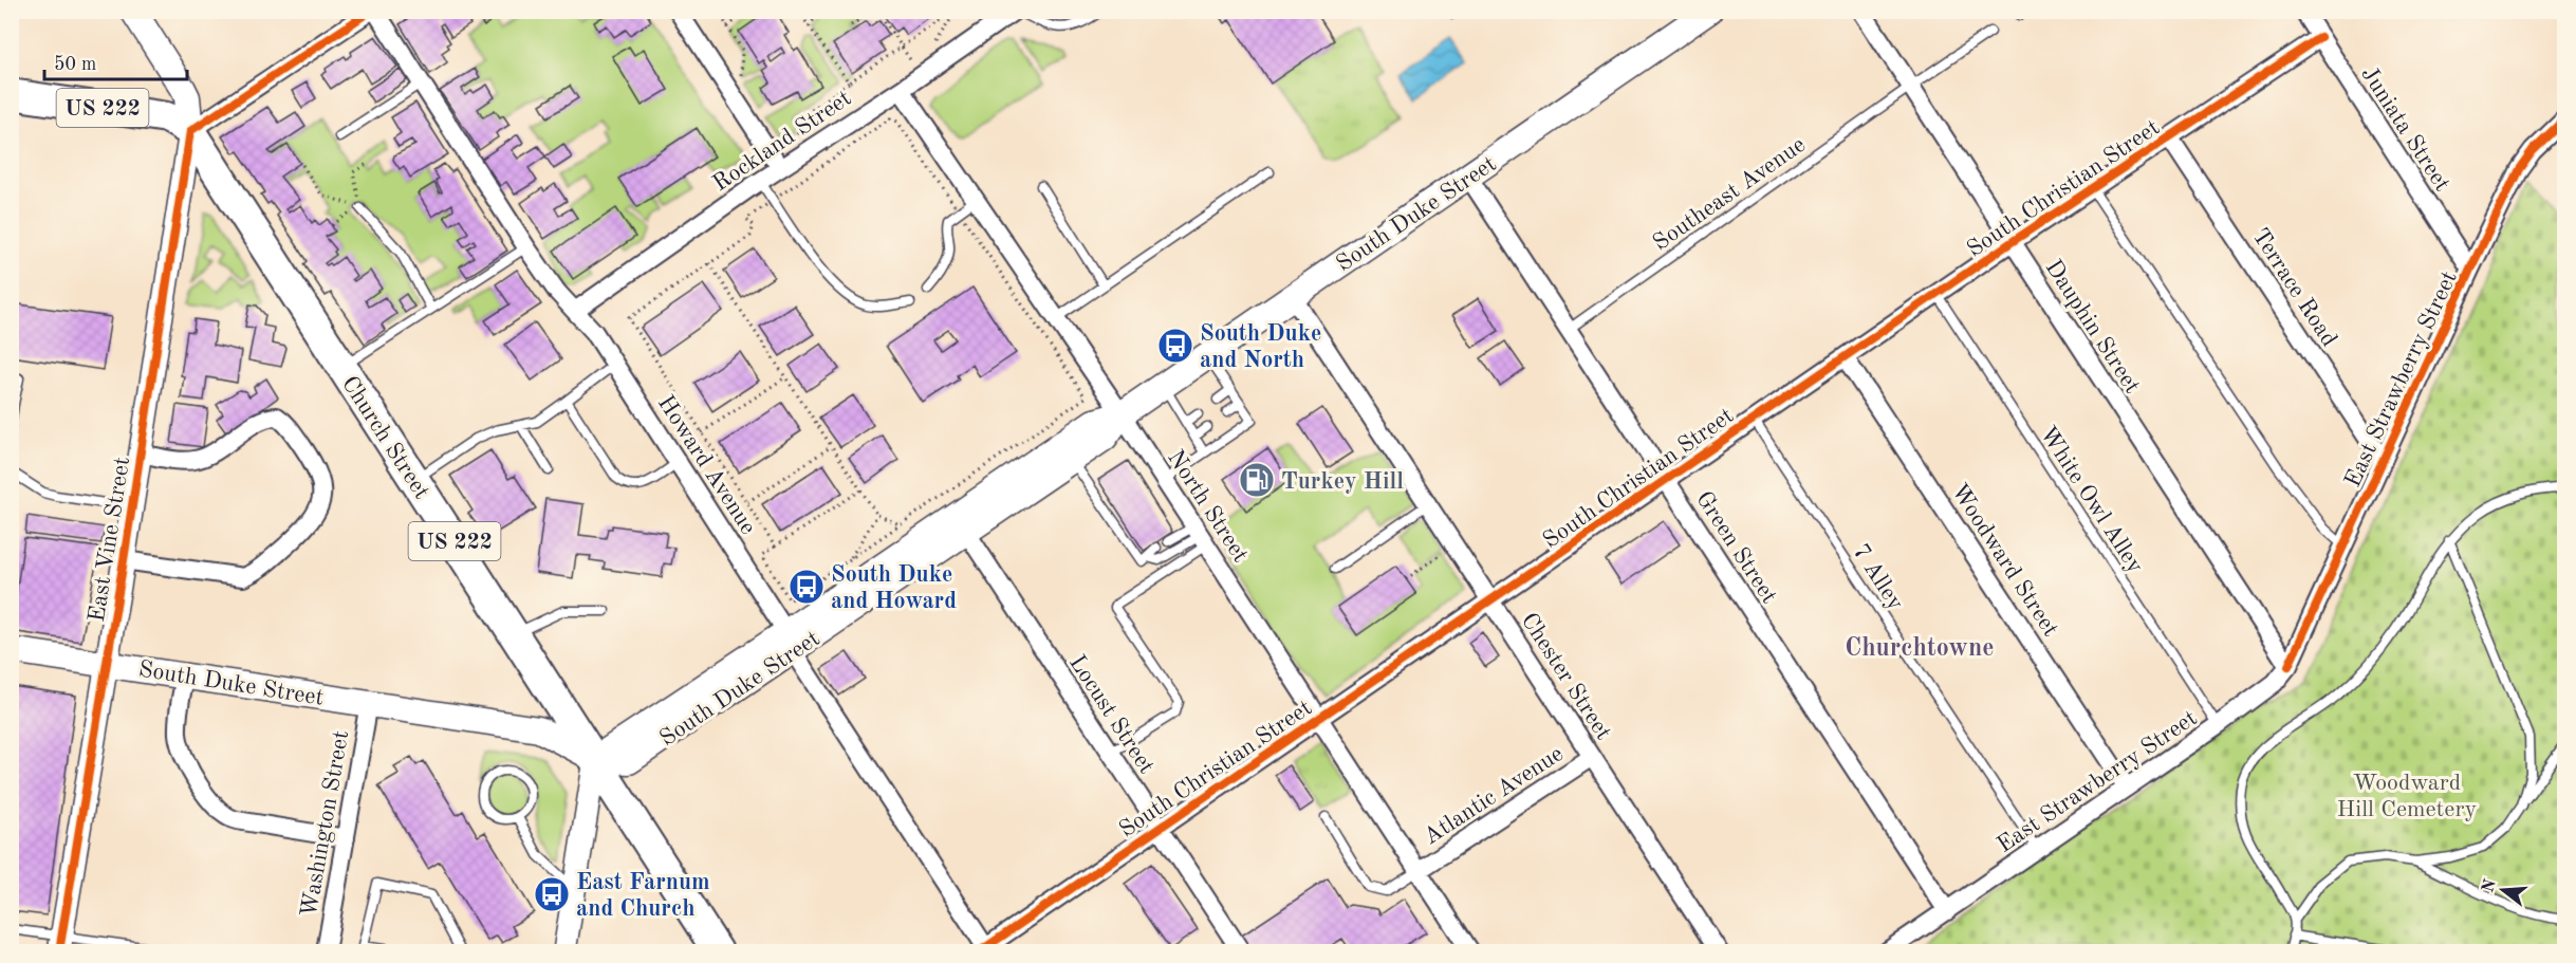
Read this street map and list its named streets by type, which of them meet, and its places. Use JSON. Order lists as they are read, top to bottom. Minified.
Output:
{"streets":{"highway":["US 222","Church Street"],"main road":["South Duke Street"],"street":["Juniata Street","Rockland Street","South Christian Street","Terrace Road","Dauphin Street","East Strawberry Street","Howard Avenue","North Street","East Vine Street","Green Street","Woodward Street","Chester Street","Locust Street","Atlantic Avenue","Washington Street"],"lane":["Southeast Avenue","White Owl Alley","7 Alley"]},"crossings":[["US 222","Church Street"],["US 222","East Vine Street"],["Juniata Street","South Christian Street"],["Juniata Street","East Strawberry Street"],["Rockland Street","Howard Avenue"],["Rockland Street","North Street"],["South Christian Street","Terrace Road"],["South Christian Street","Dauphin Street"],["South Christian Street","Howard Avenue"],["South Christian Street","White Owl Alley"],["South Christian Street","North Street"],["South Christian Street","Green Street"],["South Christian Street","Woodward Street"],["South Christian Street","7 Alley"],["South Christian Street","Chester Street"],["South Christian Street","Locust Street"],["Southeast Avenue","Dauphin Street"],["Southeast Avenue","Green Street"],["South Duke Street","Church Street"],["South Duke Street","Howard Avenue"],["South Duke Street","North Street"],["South Duke Street","East Vine Street"],["South Duke Street","Green Street"],["South Duke Street","Chester Street"],["South Duke Street","Locust Street"],["South Duke Street","Washington Street"],["Terrace Road","East Strawberry Street"],["Dauphin Street","East Strawberry Street"],["East Strawberry Street","White Owl Alley"],["East Strawberry Street","Green Street"],["East Strawberry Street","Woodward Street"],["East Strawberry Street","7 Alley"],["Church Street","East Vine Street"],["North Street","Atlantic Avenue"],["Chester Street","Atlantic Avenue"]],"districts":["Churchtowne"],"parks":["Woodward Hill Cemetery"],"places":{"bus stop":["South Duke and North","South Duke and Howard","East Farnum and Church"],"fuel station":["Turkey Hill"]},"scale_bar":"50 m","north":"left"}
